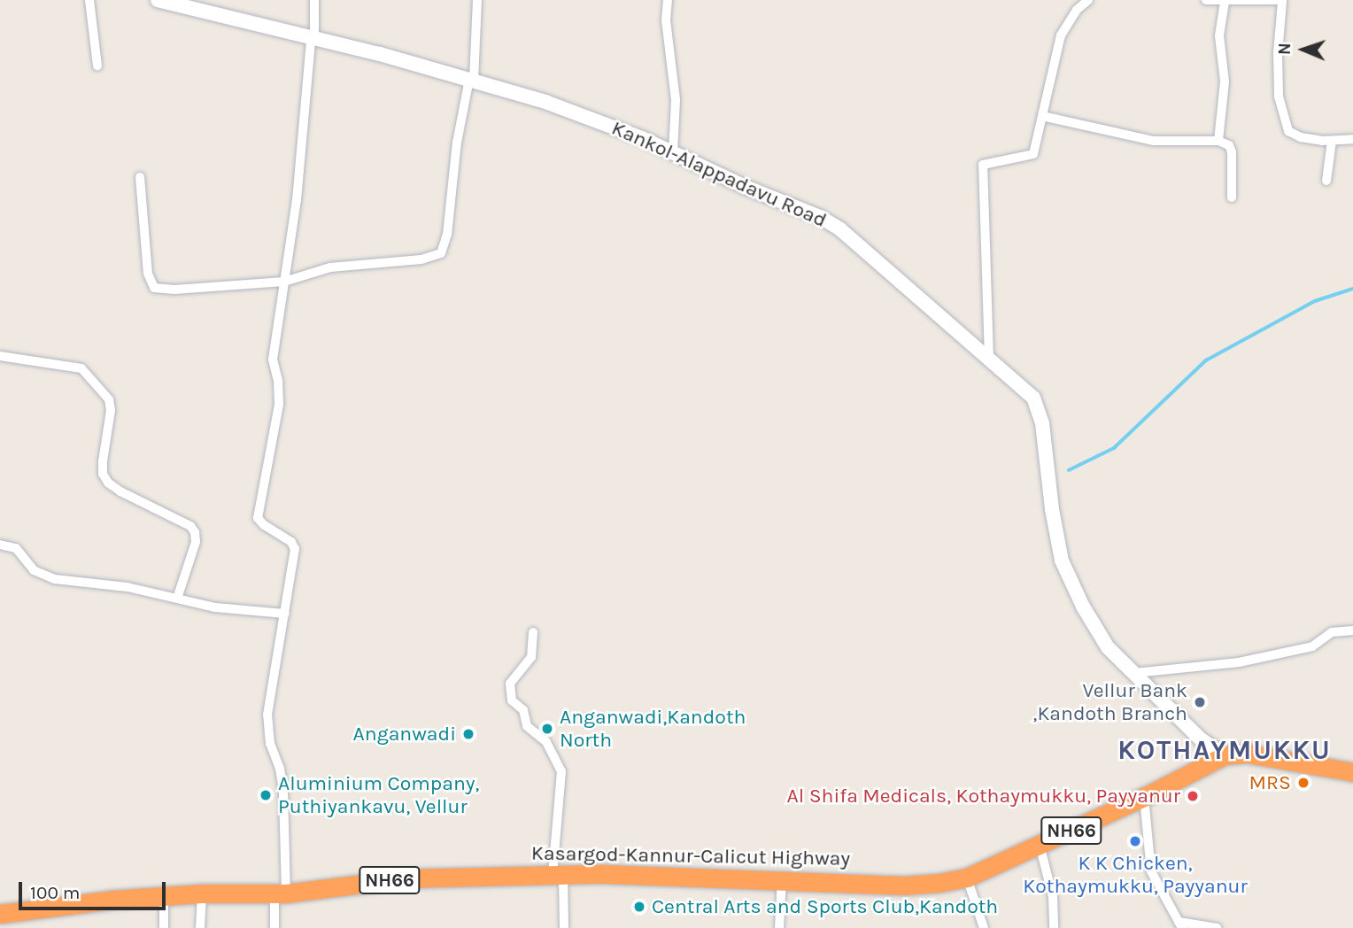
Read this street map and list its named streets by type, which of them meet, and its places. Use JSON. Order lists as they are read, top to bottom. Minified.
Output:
{"streets":{"highway":["NH66","Kasargod-Kannur-Calicut Highway"],"main road":["Kankol-Alappadavu Road"]},"crossings":[["Kankol-Alappadavu Road","Kasargod-Kannur-Calicut Highway"]],"districts":["KOTHAYMUKKU"],"places":["Vellur Bank ,Kandoth Branch","Anganwadi,Kandoth North","Anganwadi","MRS","Aluminium Company, Puthiyankavu, Vellur","Al Shifa Medicals, Kothaymukku, Payyanur","K K Chicken, Kothaymukku, Payyanur","Central Arts and Sports Club,Kandoth"],"scale_bar":"100 m","north":"left"}
